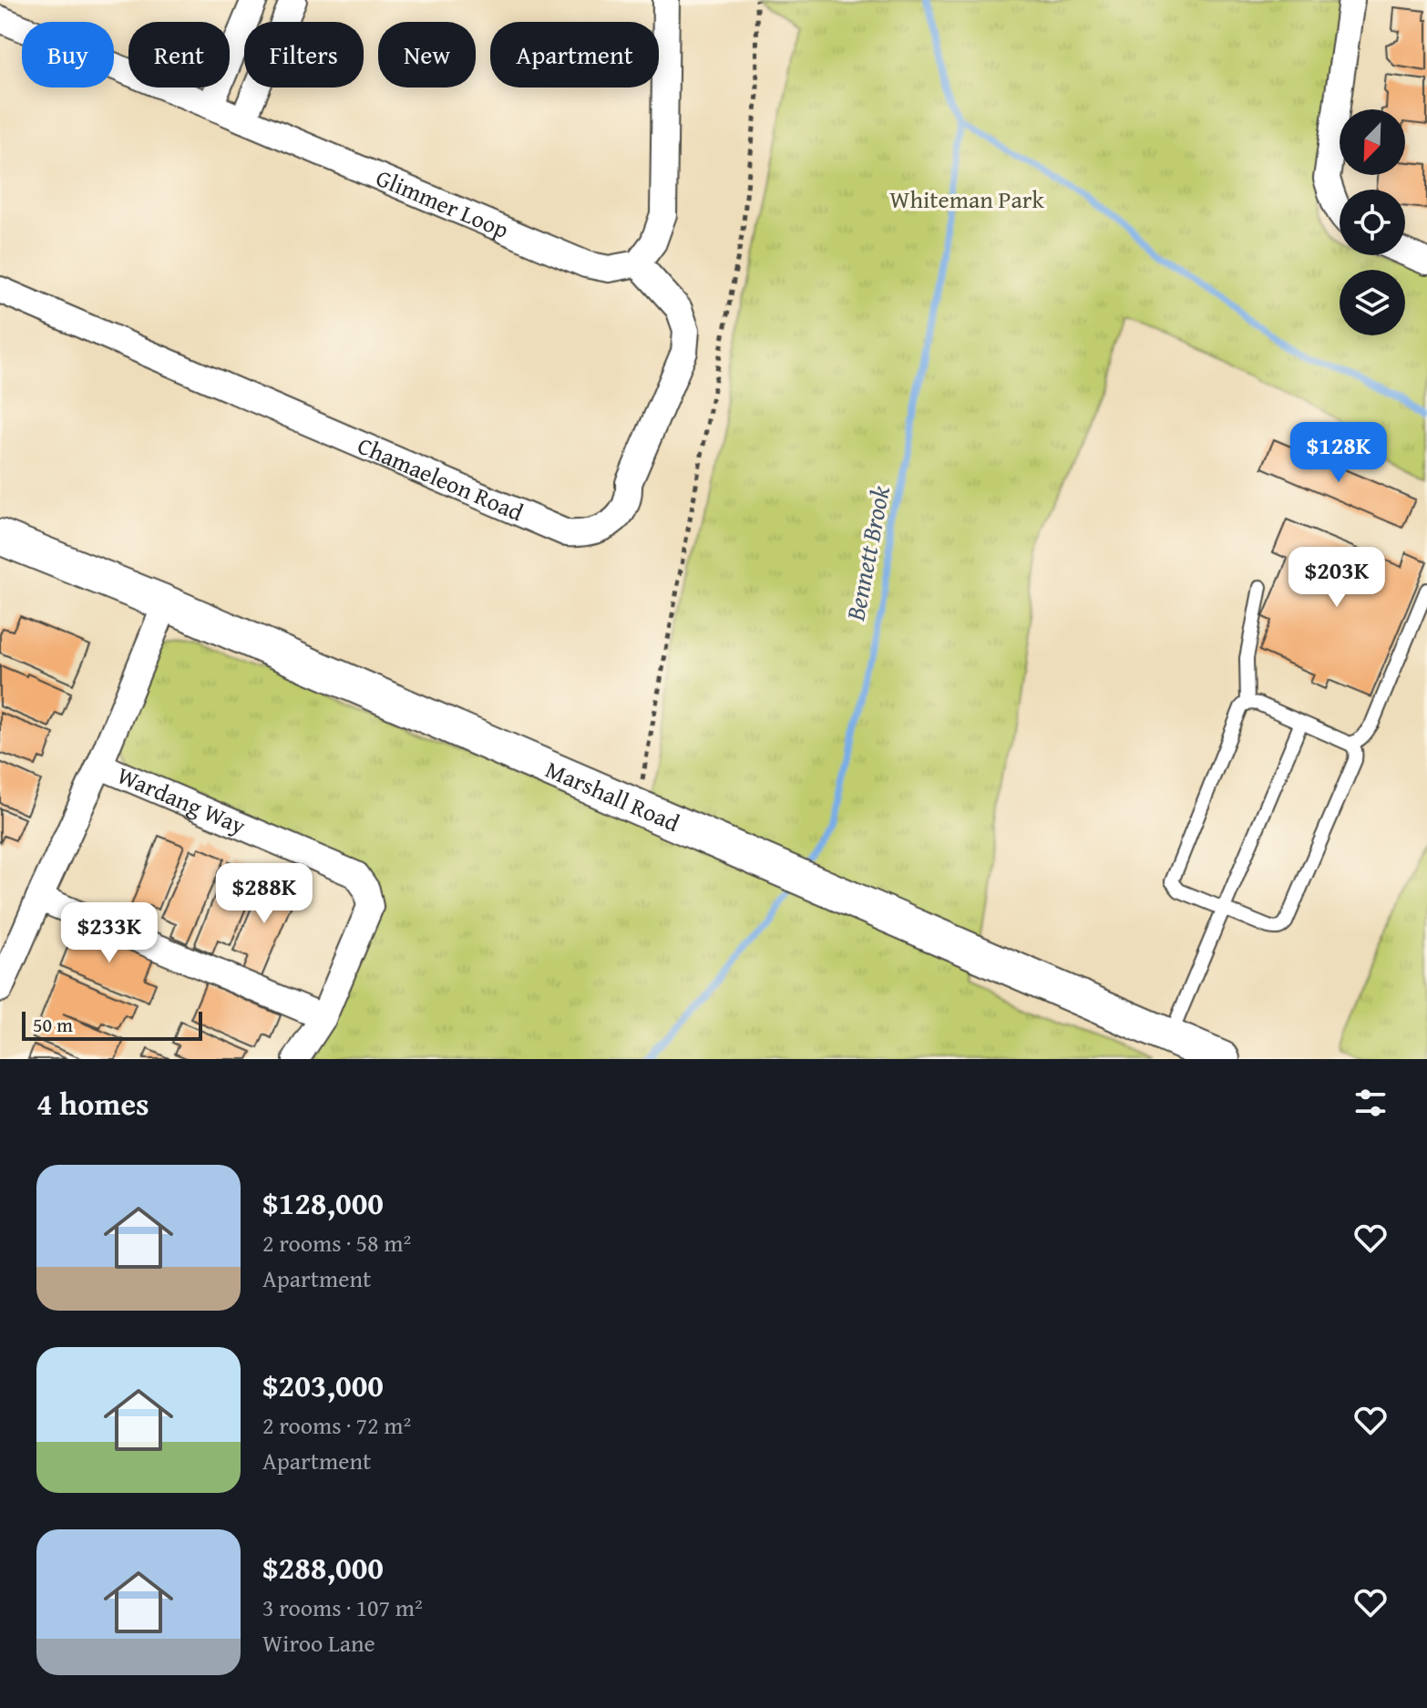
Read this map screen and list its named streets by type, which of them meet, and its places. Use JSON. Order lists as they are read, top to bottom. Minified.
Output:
{"streets":{"main road":["Marshall Road"],"street":["Glimmer Loop","Chamaeleon Road","Wardang Way"]},"crossings":[["Glimmer Loop","Chamaeleon Road"]],"water":["Bennett Brook"],"parks":["Whiteman Park"],"scale_bar":"50 m","north":"bottom left","page":{"chip":["Buy","Rent","Filters","New","Apartment"],"price":["$128K","$203K","$288K","$233K"],"scale":"50 m","heading":"4 homes","list":[{"name":"$128,000","note":"2 rooms · 58 m² · Apartment"},{"name":"$203,000","note":"2 rooms · 72 m² · Apartment"},{"name":"$288,000","note":"3 rooms · 107 m² · Wiroo Lane"}]}}
